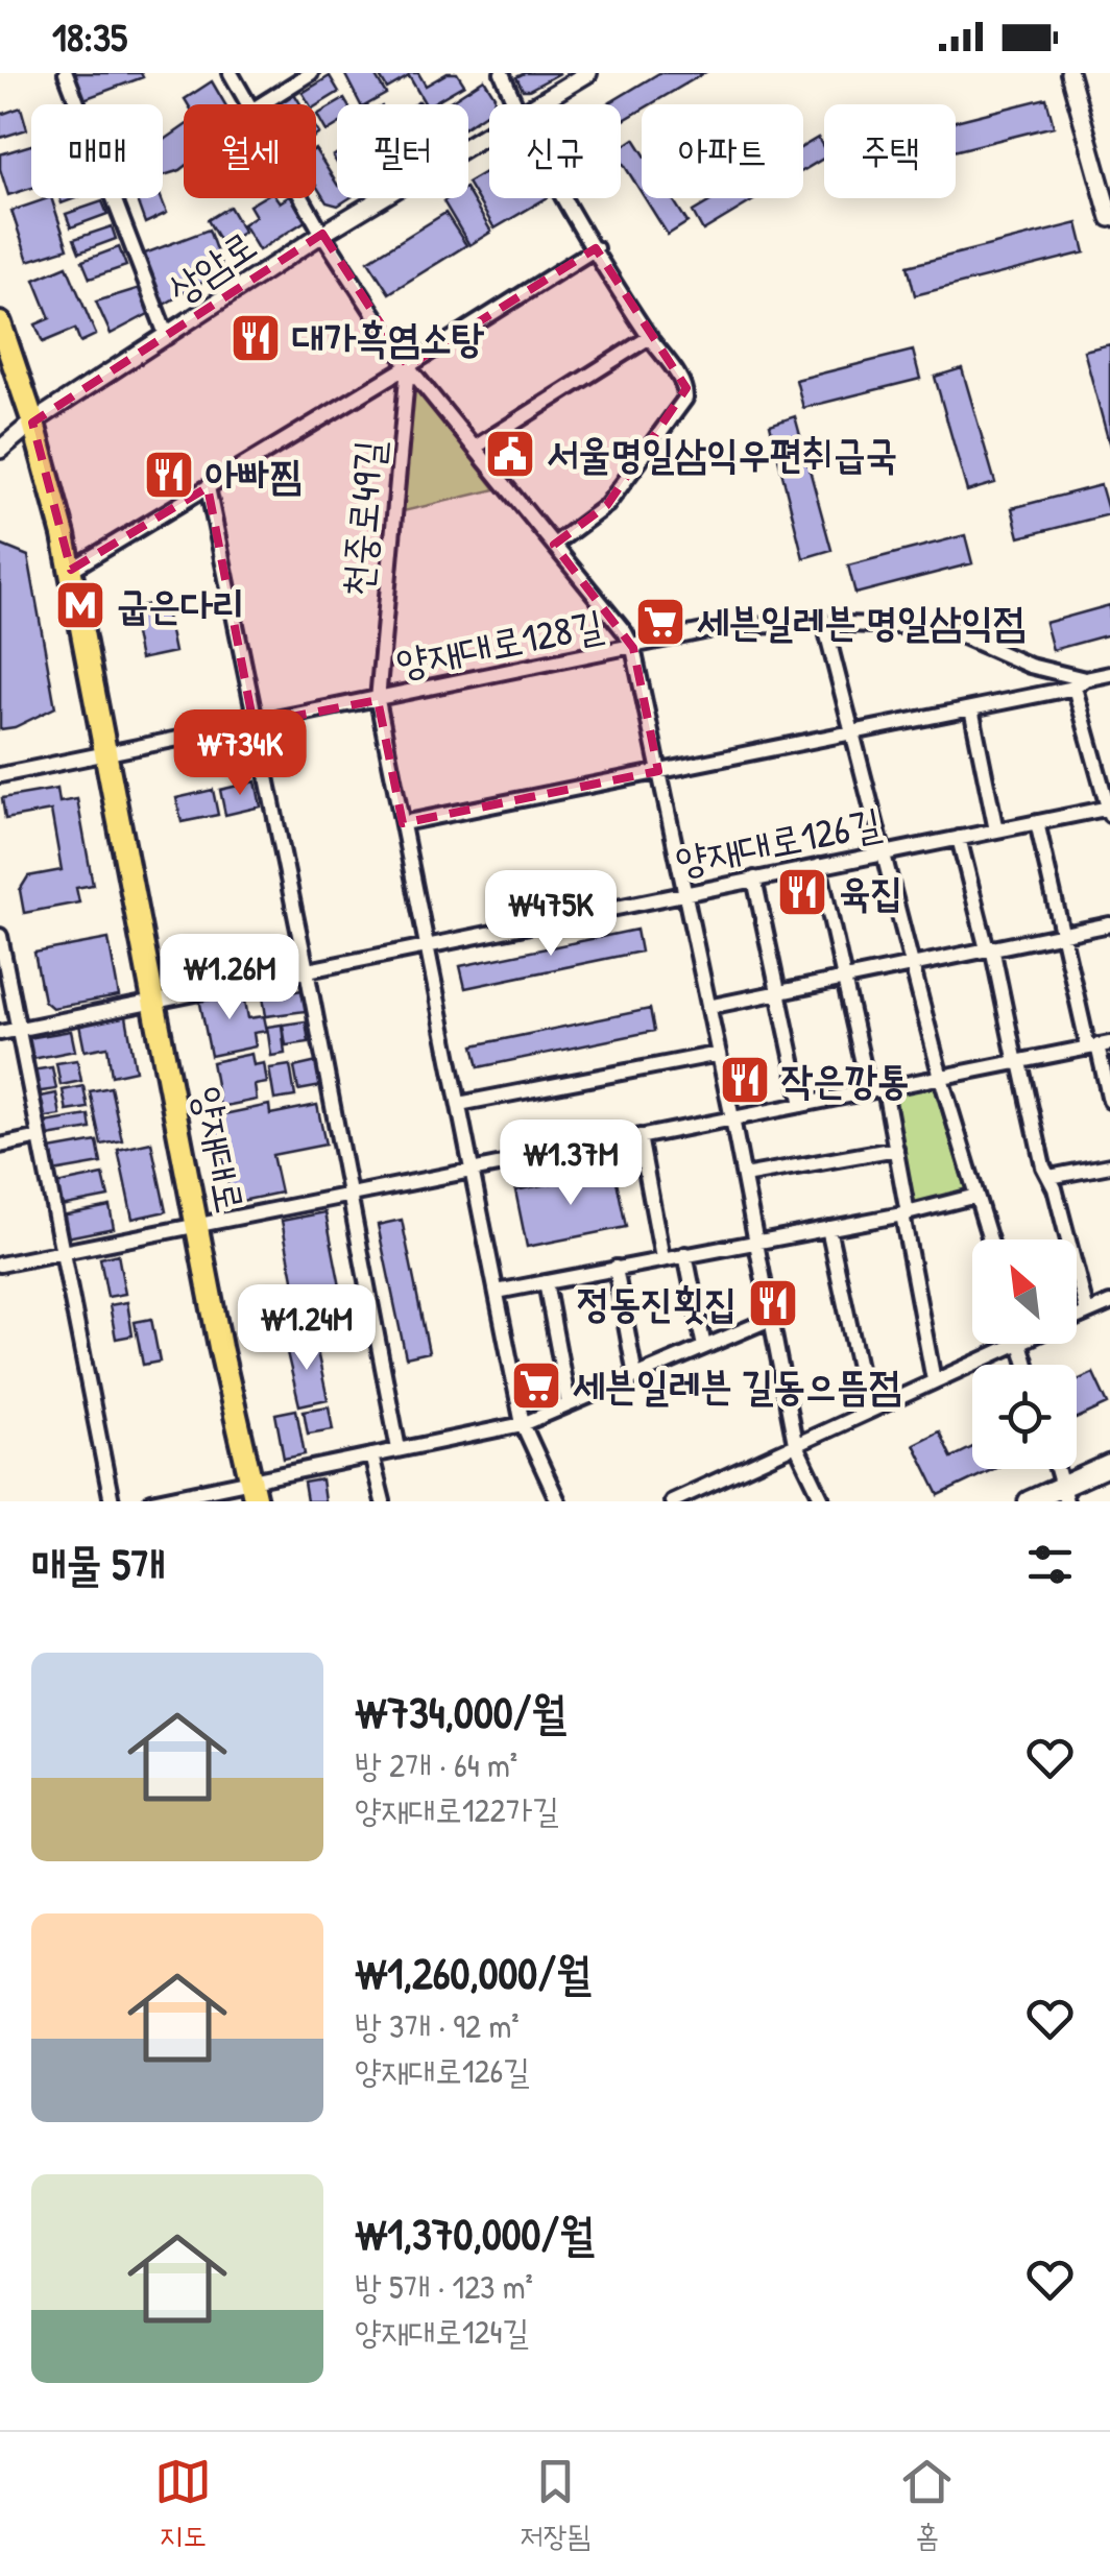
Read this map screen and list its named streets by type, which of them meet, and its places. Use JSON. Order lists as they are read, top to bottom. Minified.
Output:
{"streets":{"main road":["양재대로"],"street":["상암로","천중로49길","양재대로128길","양재대로126길"]},"crossings":[["상암로","양재대로"],["천중로49길","양재대로128길"],["천중로49길","양재대로126길"],["양재대로128길","양재대로"],["양재대로126길","양재대로"]],"places":{"restaurant":["대가흑염소탕","아빠찜","육집","작은깡통","정동진횟집"],"public building":["서울명일삼익우편취급국"],"metro station":["굽은다리"],"supermarket":["세븐일레븐 명일삼익점","세븐일레븐 길동으뜸점"]},"north":"top left","page":{"status":"18:35","chip":["매매","월세","필터","신규","아파트","주택"],"price":["₩734K","₩475K","₩1.26M","₩1.37M","₩1.24M"],"heading":"매물 5개","list":[{"name":"₩734,000/월","note":"방 2개 · 64 m² · 양재대로122가길"},{"name":"₩1,260,000/월","note":"방 3개 · 92 m² · 양재대로126길"},{"name":"₩1,370,000/월","note":"방 5개 · 123 m² · 양재대로124길"}],"tabs":["지도","저장됨","홈"]}}
